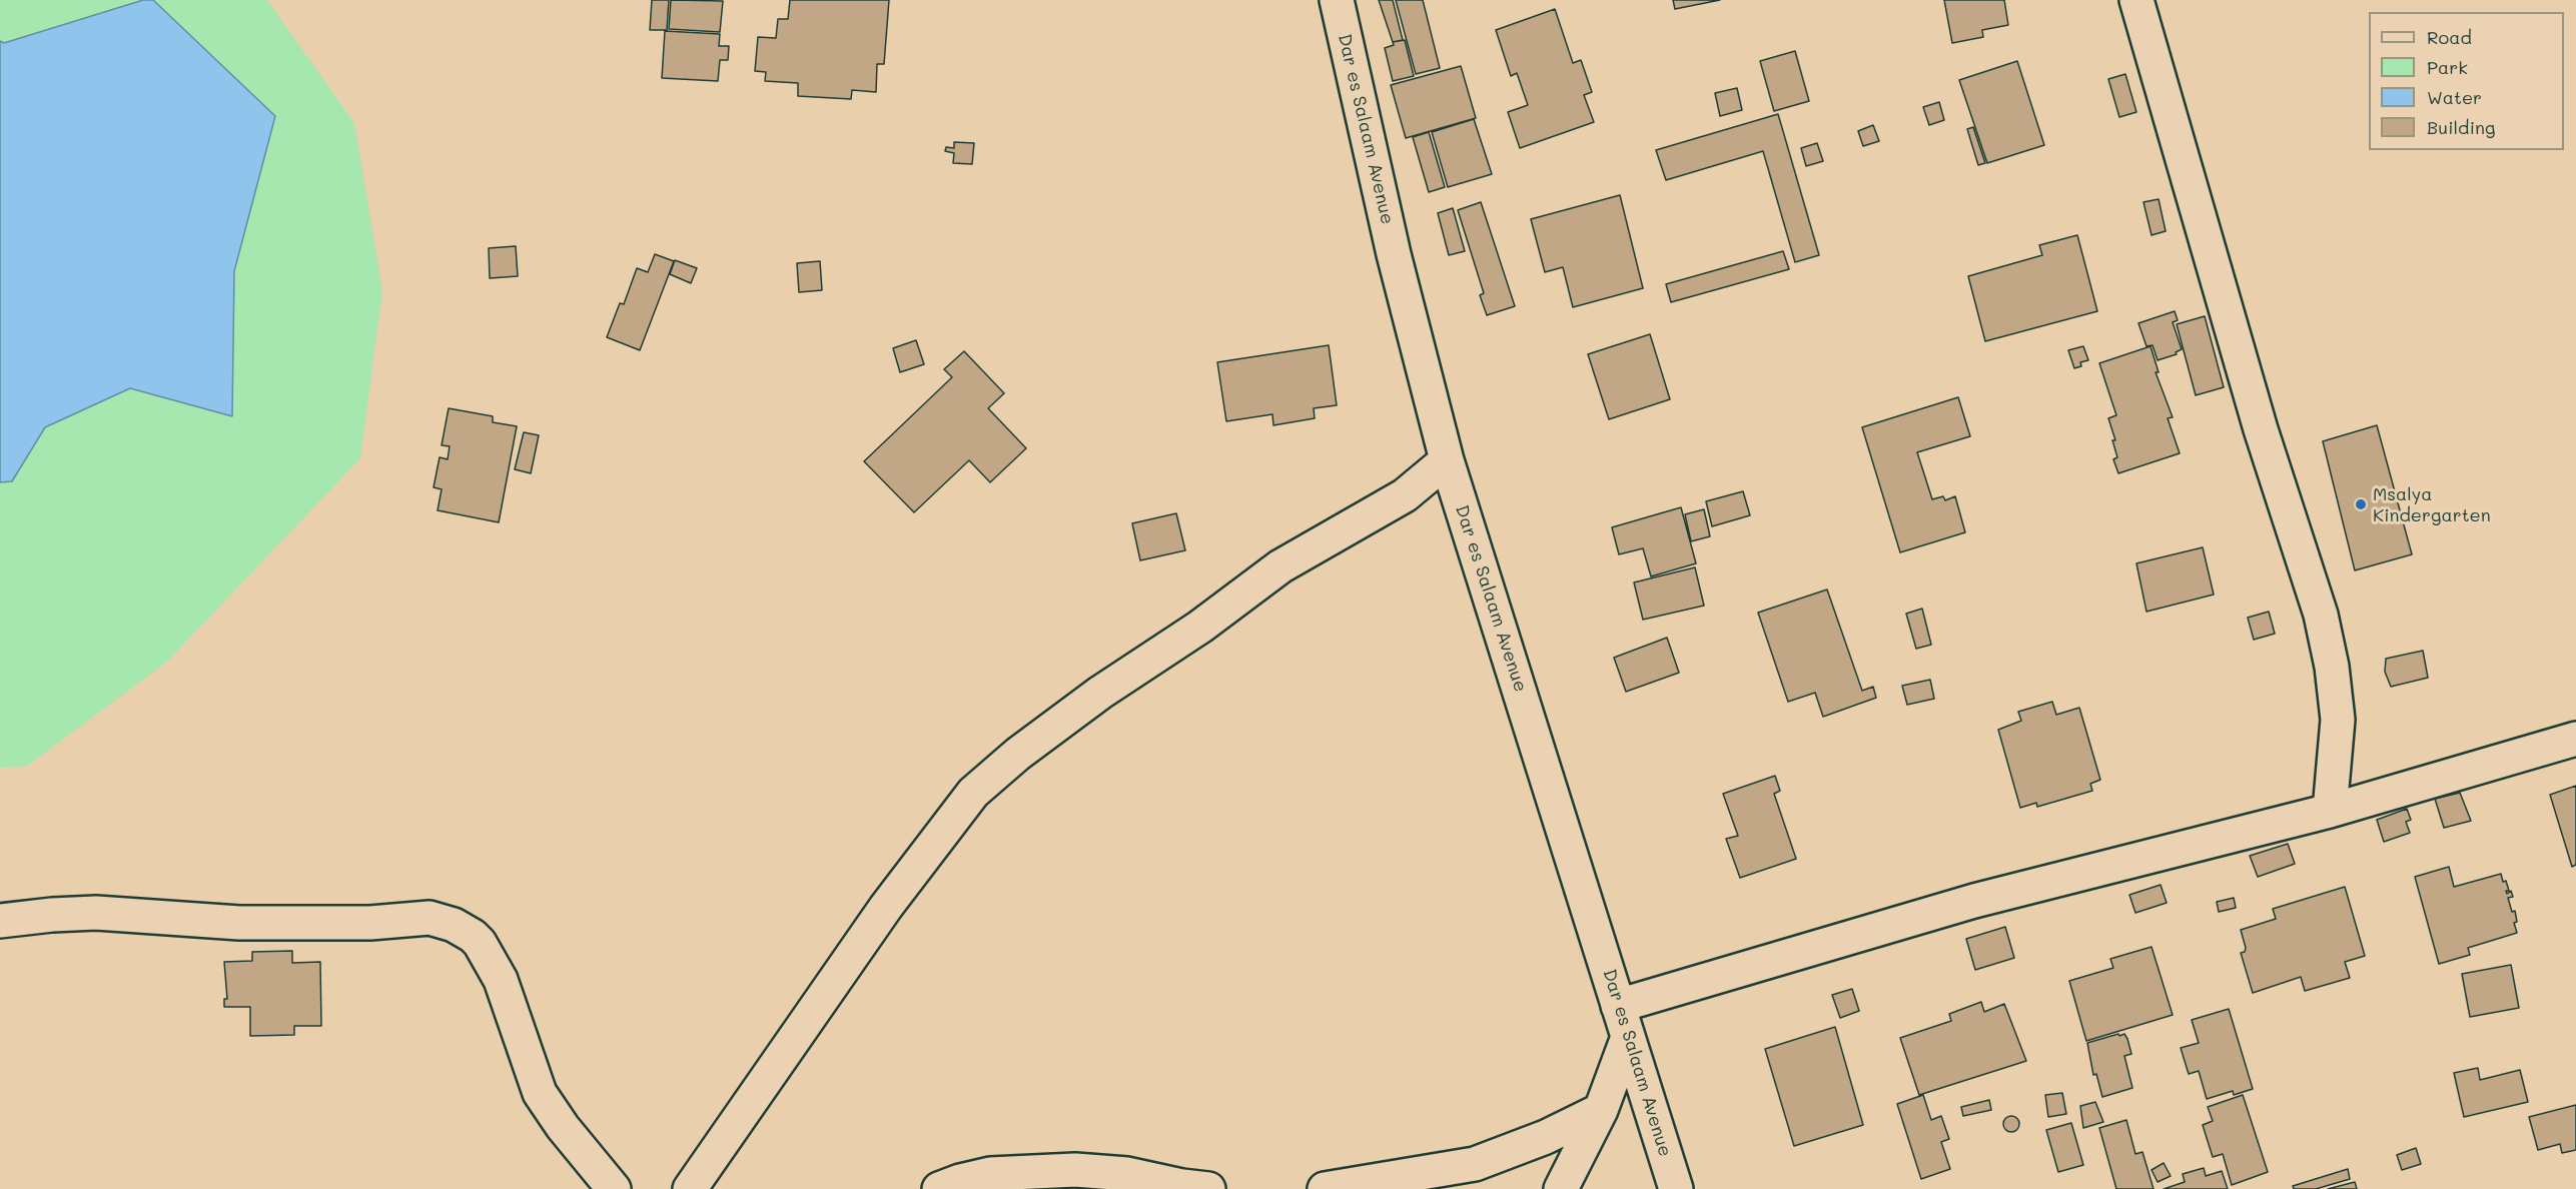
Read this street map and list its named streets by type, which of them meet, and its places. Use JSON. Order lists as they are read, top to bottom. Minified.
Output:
{"streets":{"street":["Dar es Salaam Avenue"]},"places":["Msalya Kindergarten"],"legend":["Road","Park","Water","Building"]}
